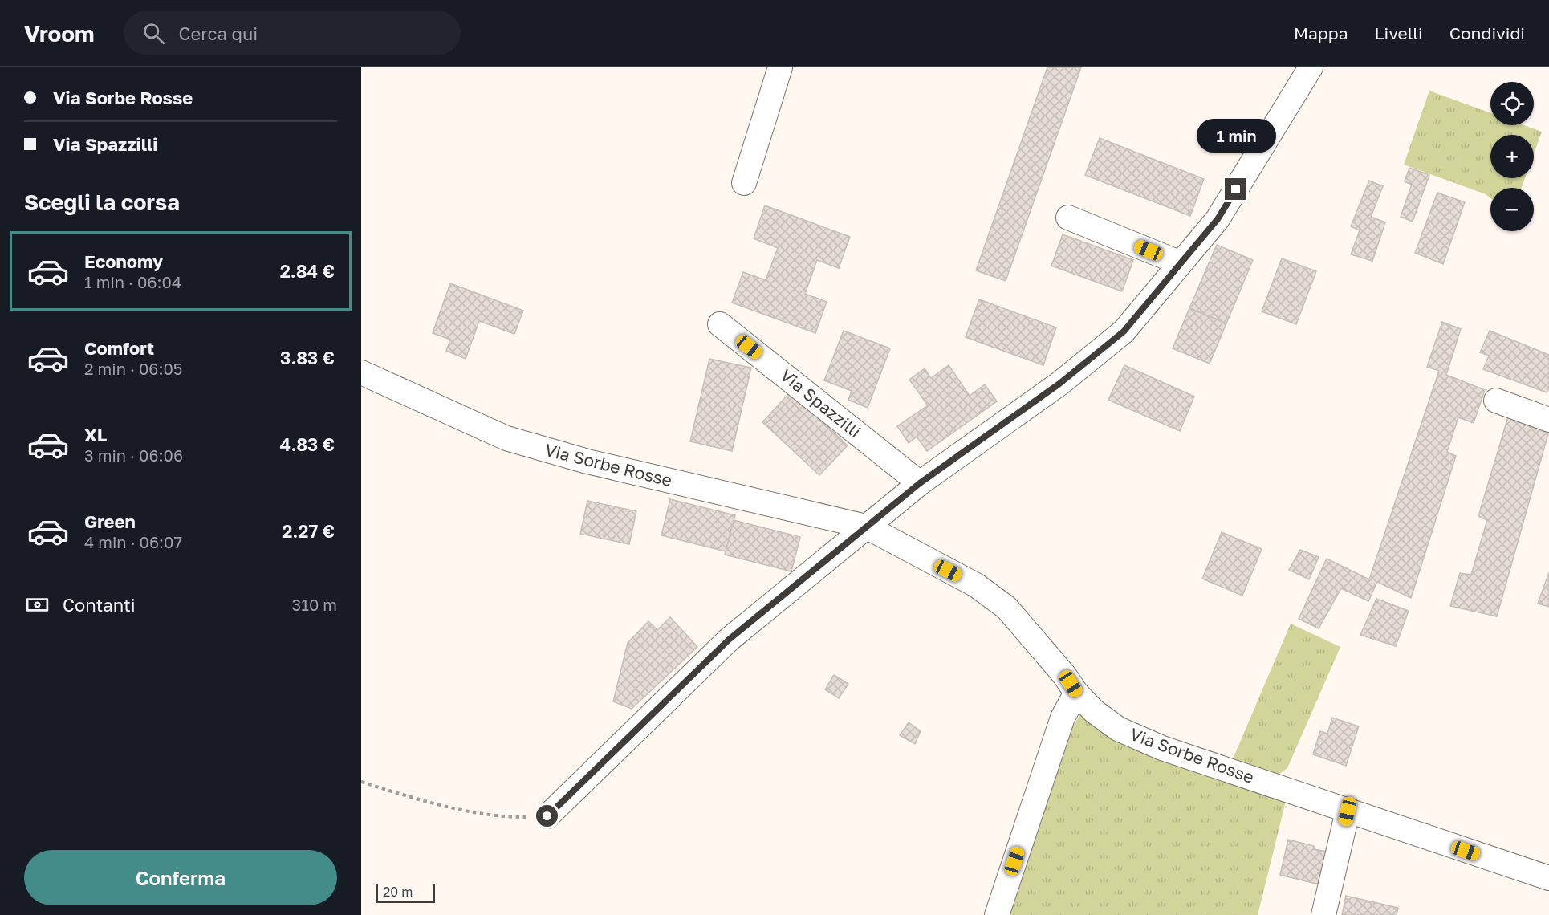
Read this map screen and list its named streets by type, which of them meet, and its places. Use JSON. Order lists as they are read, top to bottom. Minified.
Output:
{"streets":{"street":["Via Spazzilli","Via Sorbe Rosse"]},"scale_bar":"20 m","page":{"header":"Vroom","search":"Cerca qui","nav":["Mappa","Livelli","Condividi"],"banner":["Via Sorbe Rosse","Via Spazzilli"],"map_buttons":["+","−"],"bubble":"1 min","heading":"Scegli la corsa","list":[{"name":"Economy","note":"1 min · 06:04","value":"2.84 €"},{"name":"Comfort","note":"2 min · 06:05","value":"3.83 €"},{"name":"XL","note":"3 min · 06:06","value":"4.83 €"},{"name":"Green","note":"4 min · 06:07","value":"2.27 €"}],"pay":["Contanti","310 m"],"buttons":"Conferma","scale":"20 m"}}
